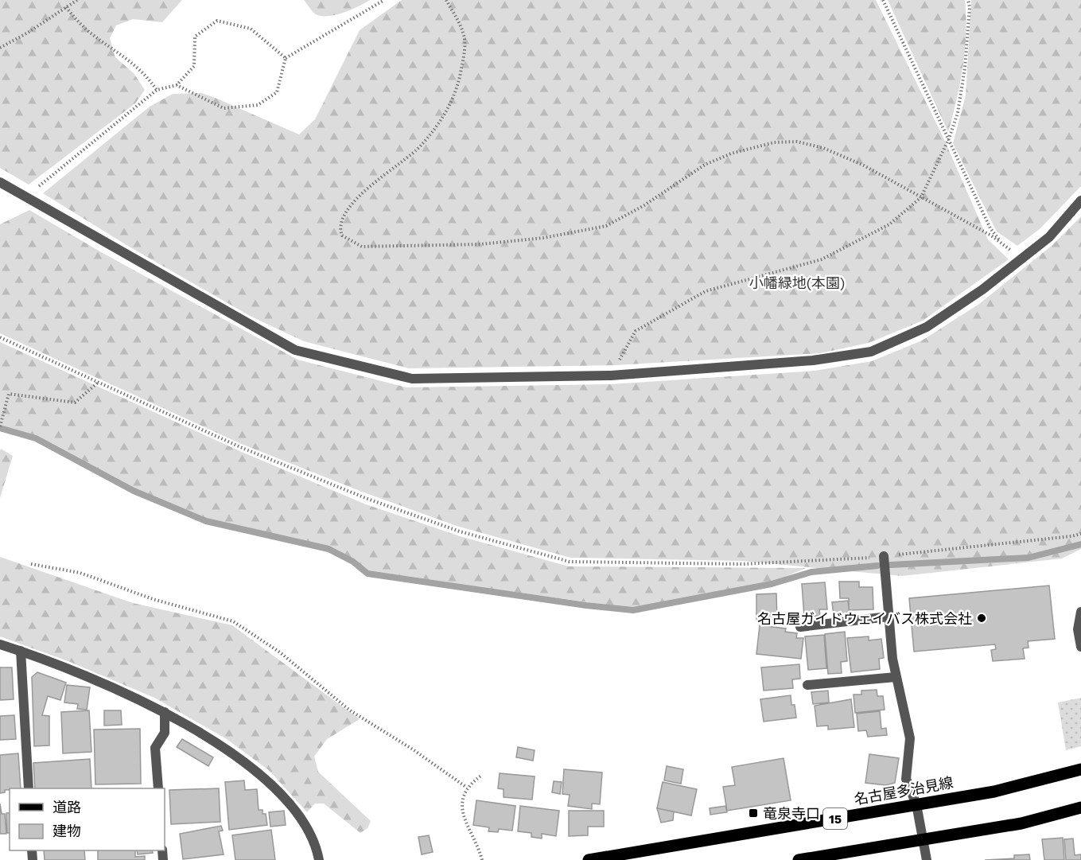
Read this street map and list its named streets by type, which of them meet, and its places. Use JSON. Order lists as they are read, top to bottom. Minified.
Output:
{"streets":{"main road":["名古屋多治見線","15"]},"parks":["小幡緑地(本園)"],"places":{"other":["名古屋ガイドウェイバス株式会社"],"transit":["竜泉寺口"]},"legend":["道路","建物"]}
